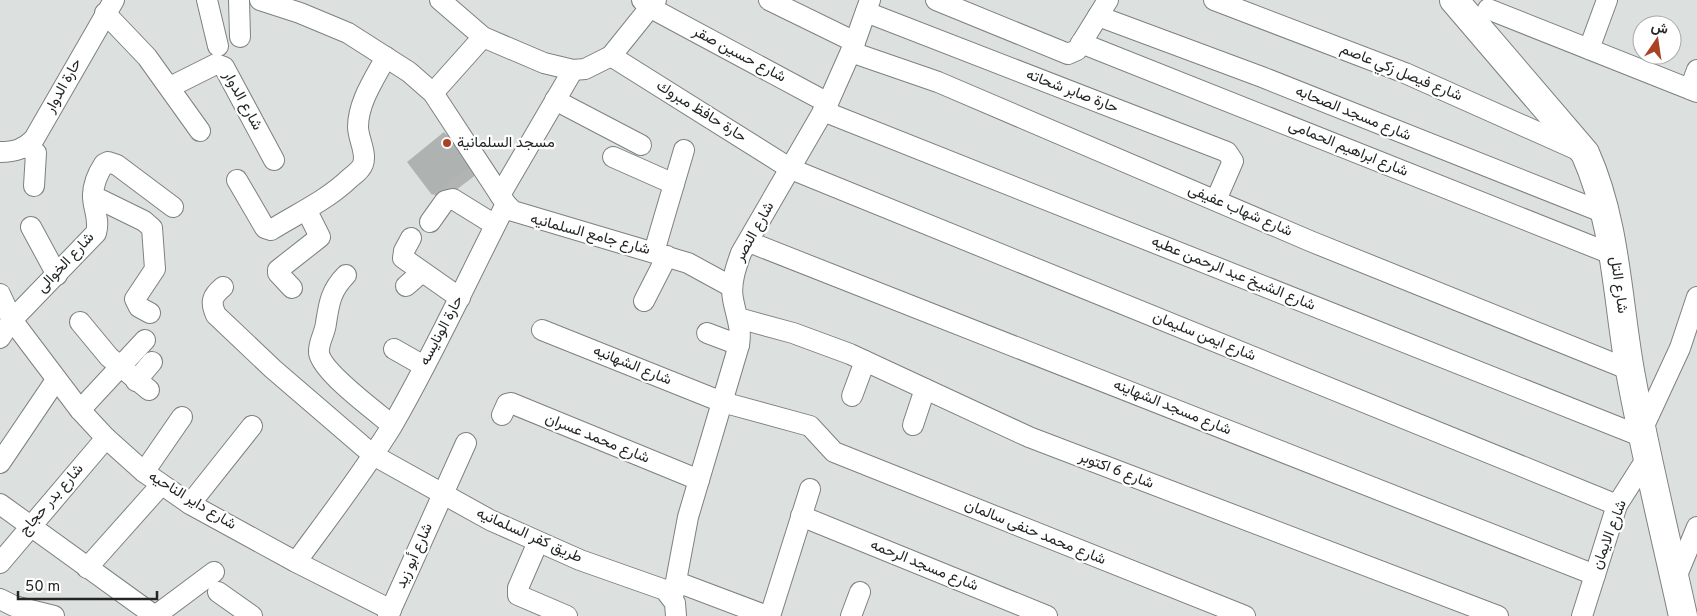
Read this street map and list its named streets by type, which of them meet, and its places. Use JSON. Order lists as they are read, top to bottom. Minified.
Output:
{"streets":{"street":["شارع حسين صقر","شارع فيصل زكي عاصم","حارة الدوار","حارة صابر شحاته","شارع الدوار","حارة حافظ مبروك","شارع مسجد الصحابه","شارع ابراهيم الحمامى","شارع شهاب عفيفى","شارع النصر","شارع جامع السلمانيه","شارع الخوالى","شارع الشيخ عبد الرحمن عطيه","شارع التل","حارة الونايسه","شارع ايمن سليمان","شارع الشهانيه","شارع مسجد الشهاينه","شارع محمد عسران","شارع 6 اكتوبر","شارع بدر حجاج","شارع داير الناحيه","شارع محمد حنفى سالمان","شارع الايمان","طريق كفر السلمانيه","شارع أبو زيد","شارع مسجد الرحمه"]},"crossings":[["شارع حسين صقر","شارع النصر"],["شارع حسين صقر","شارع الشيخ عبد الرحمن عطيه"],["شارع فيصل زكي عاصم","شارع التل"],["حارة صابر شحاته","شارع شهاب عفيفى"],["حارة صابر شحاته","شارع النصر"],["حارة حافظ مبروك","شارع النصر"],["حارة حافظ مبروك","شارع ايمن سليمان"],["شارع مسجد الصحابه","شارع التل"],["شارع ابراهيم الحمامى","شارع التل"],["شارع شهاب عفيفى","شارع النصر"],["شارع شهاب عفيفى","شارع التل"],["شارع النصر","شارع جامع السلمانيه"],["شارع النصر","شارع الشيخ عبد الرحمن عطيه"],["شارع النصر","شارع ايمن سليمان"],["شارع النصر","شارع الشهانيه"],["شارع النصر","شارع مسجد الشهاينه"],["شارع النصر","شارع محمد عسران"],["شارع النصر","شارع 6 اكتوبر"],["شارع النصر","طريق كفر السلمانيه"],["شارع جامع السلمانيه","حارة الونايسه"],["شارع الخوالى","شارع داير الناحيه"],["شارع الشيخ عبد الرحمن عطيه","شارع التل"],["شارع الشيخ عبد الرحمن عطيه","شارع الايمان"],["شارع التل","شارع الايمان"],["حارة الونايسه","شارع داير الناحيه"],["حارة الونايسه","طريق كفر السلمانيه"],["شارع ايمن سليمان","شارع الايمان"],["شارع الشهانيه","شارع محمد حنفى سالمان"],["شارع مسجد الشهاينه","شارع الايمان"],["شارع بدر حجاج","شارع داير الناحيه"],["شارع داير الناحيه","شارع أبو زيد"],["طريق كفر السلمانيه","شارع أبو زيد"]],"places":["مسجد السلمانية"],"scale_bar":"50 m","north":"top"}
